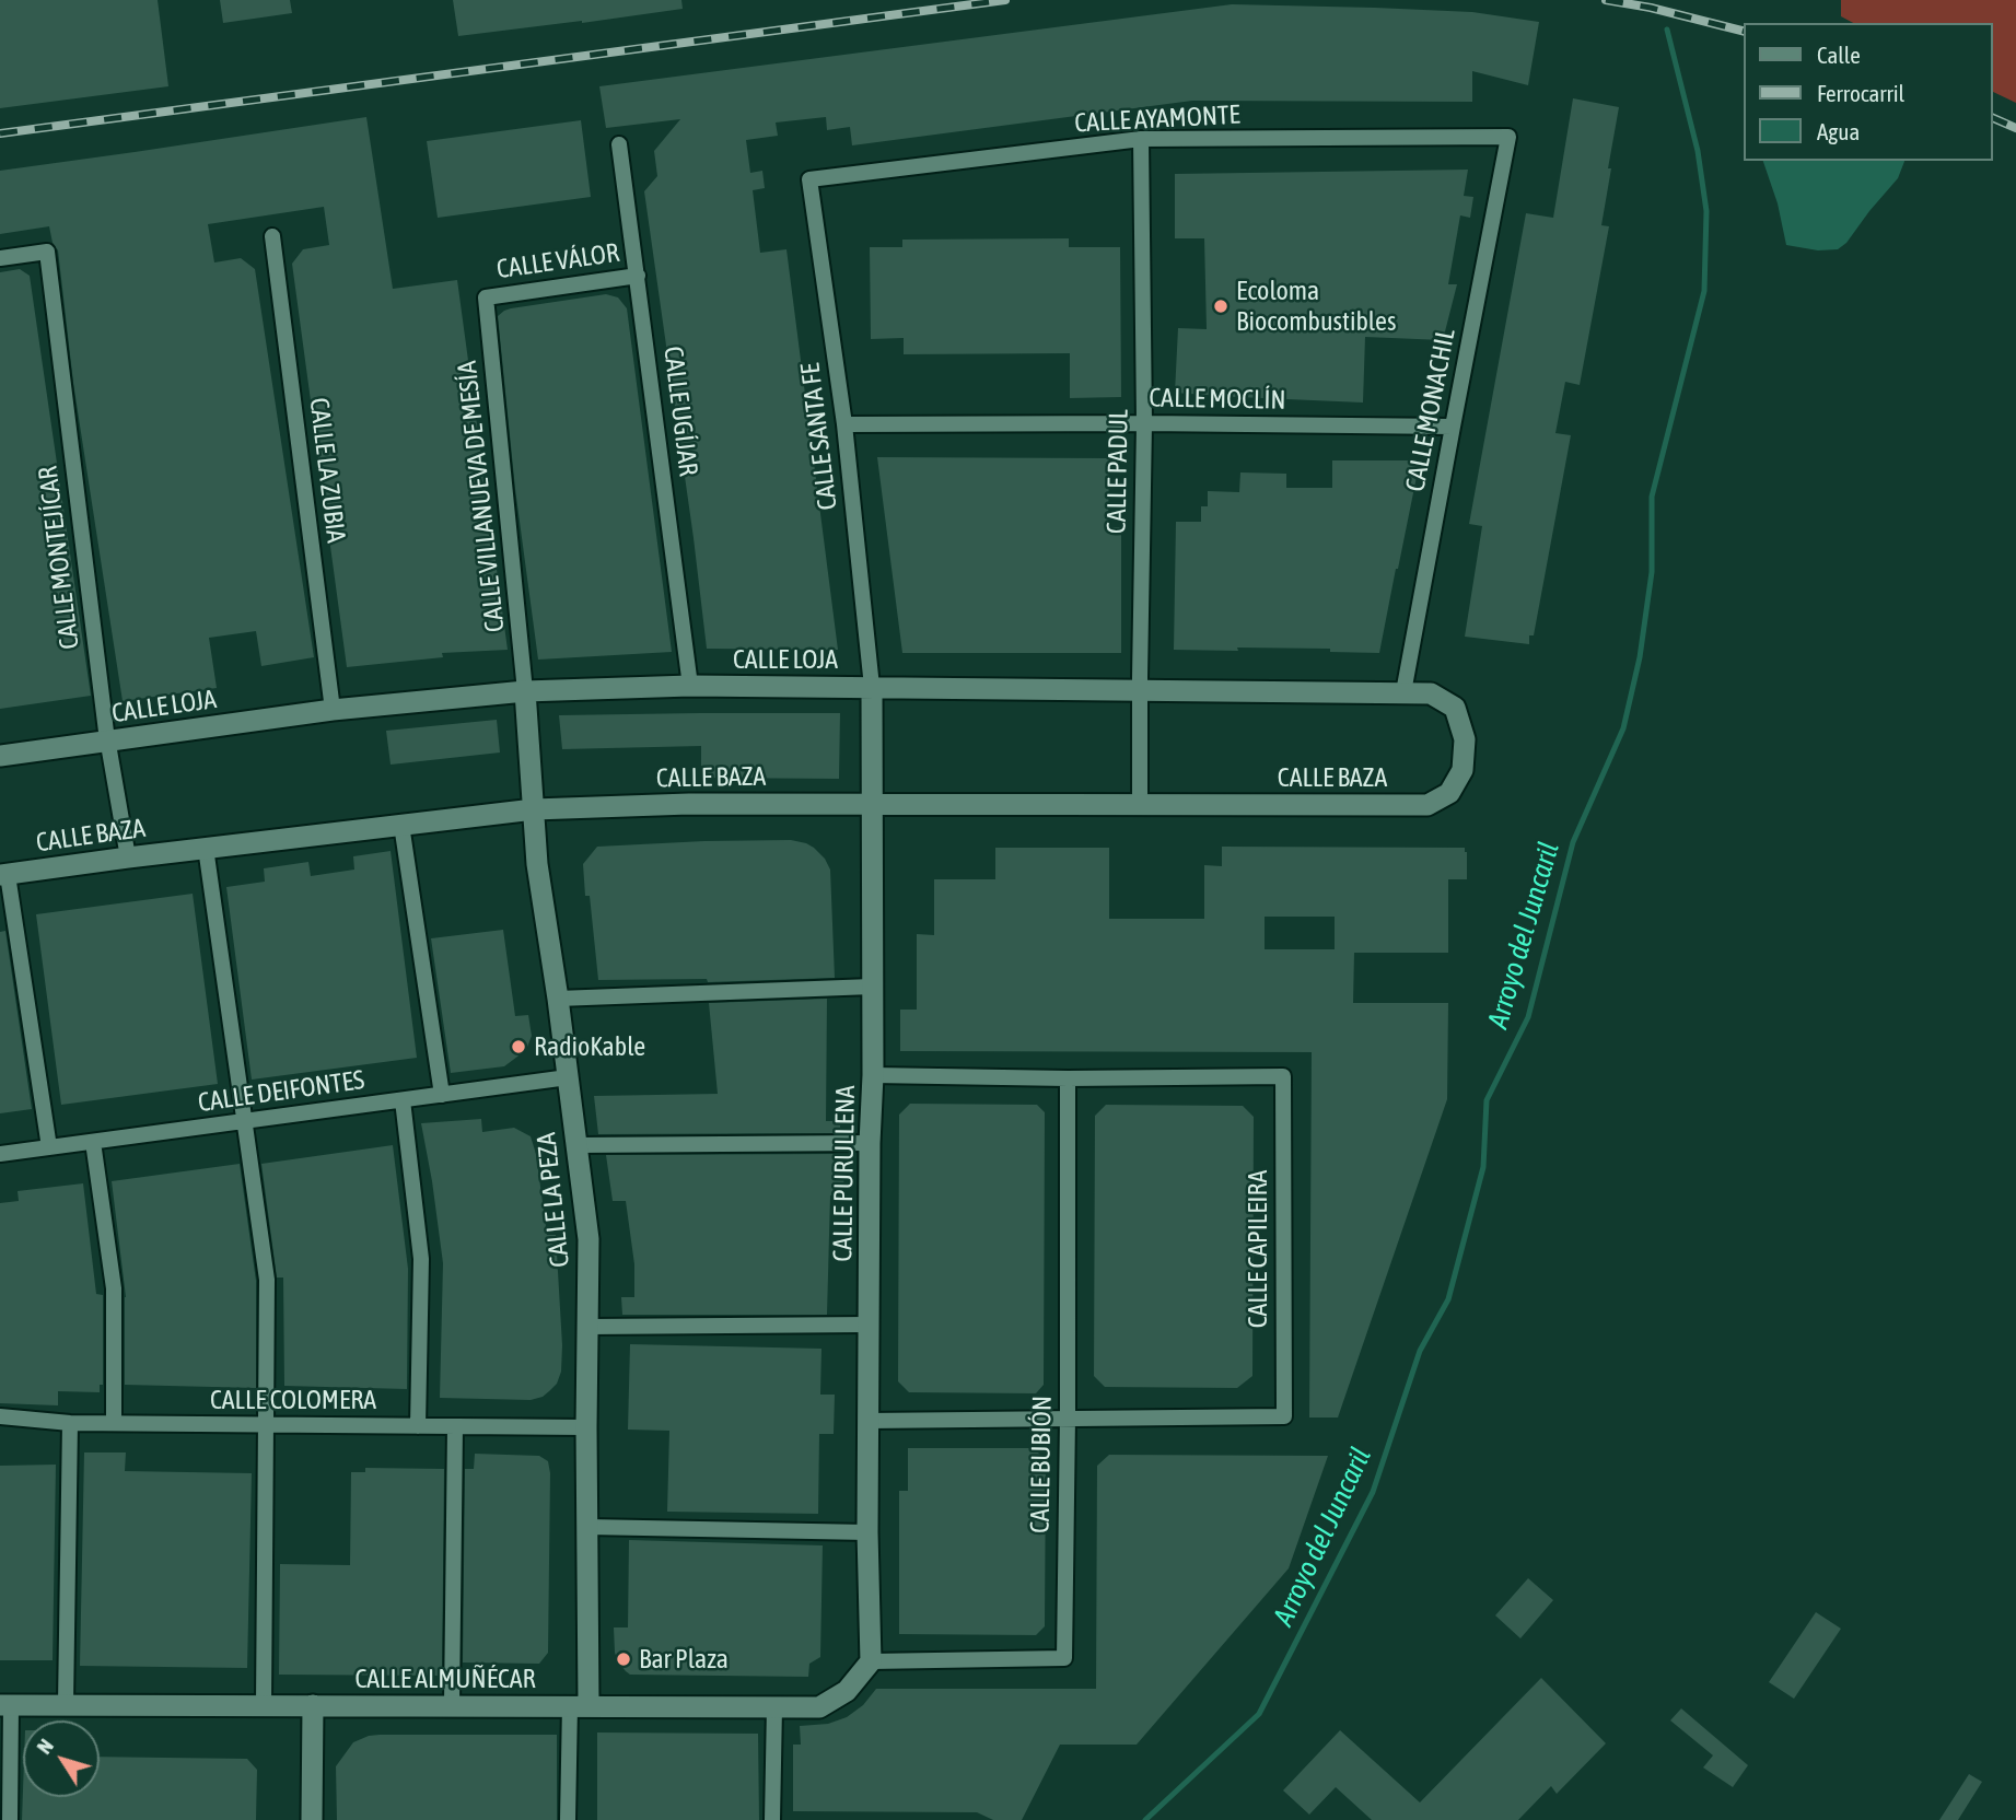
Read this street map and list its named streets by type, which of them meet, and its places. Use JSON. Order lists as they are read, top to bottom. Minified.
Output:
{"streets":{"street":["CALLE AYAMONTE","CALLE VÁLOR","CALLE MOCLÍN","CALLE MONACHIL","CALLE UGÍJAR","CALLE SANTA FE","CALLE LA ZUBIA","CALLE PADUL","CALLE VILLANUEVA DE MESÍA","CALLE MONTEJÍCAR","CALLE LOJA","CALLE BAZA","CALLE DEIFONTES","CALLE PURULLENA","CALLE LA PEZA","CALLE CAPILEIRA","CALLE COLOMERA","CALLE BUBIÓN","CALLE ALMUÑÉCAR"]},"crossings":[["CALLE AYAMONTE","CALLE MONACHIL"],["CALLE AYAMONTE","CALLE SANTA FE"],["CALLE AYAMONTE","CALLE PADUL"],["CALLE VÁLOR","CALLE UGÍJAR"],["CALLE VÁLOR","CALLE VILLANUEVA DE MESÍA"],["CALLE MOCLÍN","CALLE MONACHIL"],["CALLE MOCLÍN","CALLE SANTA FE"],["CALLE MOCLÍN","CALLE PADUL"],["CALLE MONACHIL","CALLE LOJA"],["CALLE UGÍJAR","CALLE LOJA"],["CALLE SANTA FE","CALLE LOJA"],["CALLE SANTA FE","CALLE PURULLENA"],["CALLE LA ZUBIA","CALLE LOJA"],["CALLE PADUL","CALLE LOJA"],["CALLE PADUL","CALLE BAZA"],["CALLE VILLANUEVA DE MESÍA","CALLE LOJA"],["CALLE VILLANUEVA DE MESÍA","CALLE LA PEZA"],["CALLE MONTEJÍCAR","CALLE LOJA"],["CALLE MONTEJÍCAR","CALLE BAZA"],["CALLE LOJA","CALLE BAZA"],["CALLE LOJA","CALLE PURULLENA"],["CALLE LOJA","CALLE LA PEZA"],["CALLE BAZA","CALLE PURULLENA"],["CALLE BAZA","CALLE LA PEZA"],["CALLE DEIFONTES","CALLE LA PEZA"],["CALLE PURULLENA","CALLE CAPILEIRA"],["CALLE PURULLENA","CALLE BUBIÓN"],["CALLE PURULLENA","CALLE ALMUÑÉCAR"],["CALLE LA PEZA","CALLE COLOMERA"],["CALLE LA PEZA","CALLE ALMUÑÉCAR"],["CALLE CAPILEIRA","CALLE BUBIÓN"],["CALLE BUBIÓN","CALLE ALMUÑÉCAR"]],"water":["Arroyo del Juncaril"],"places":["Ecoloma Biocombustibles","RadioKable","Bar Plaza"],"legend":["Calle","Ferrocarril","Agua"],"north":"top left"}
